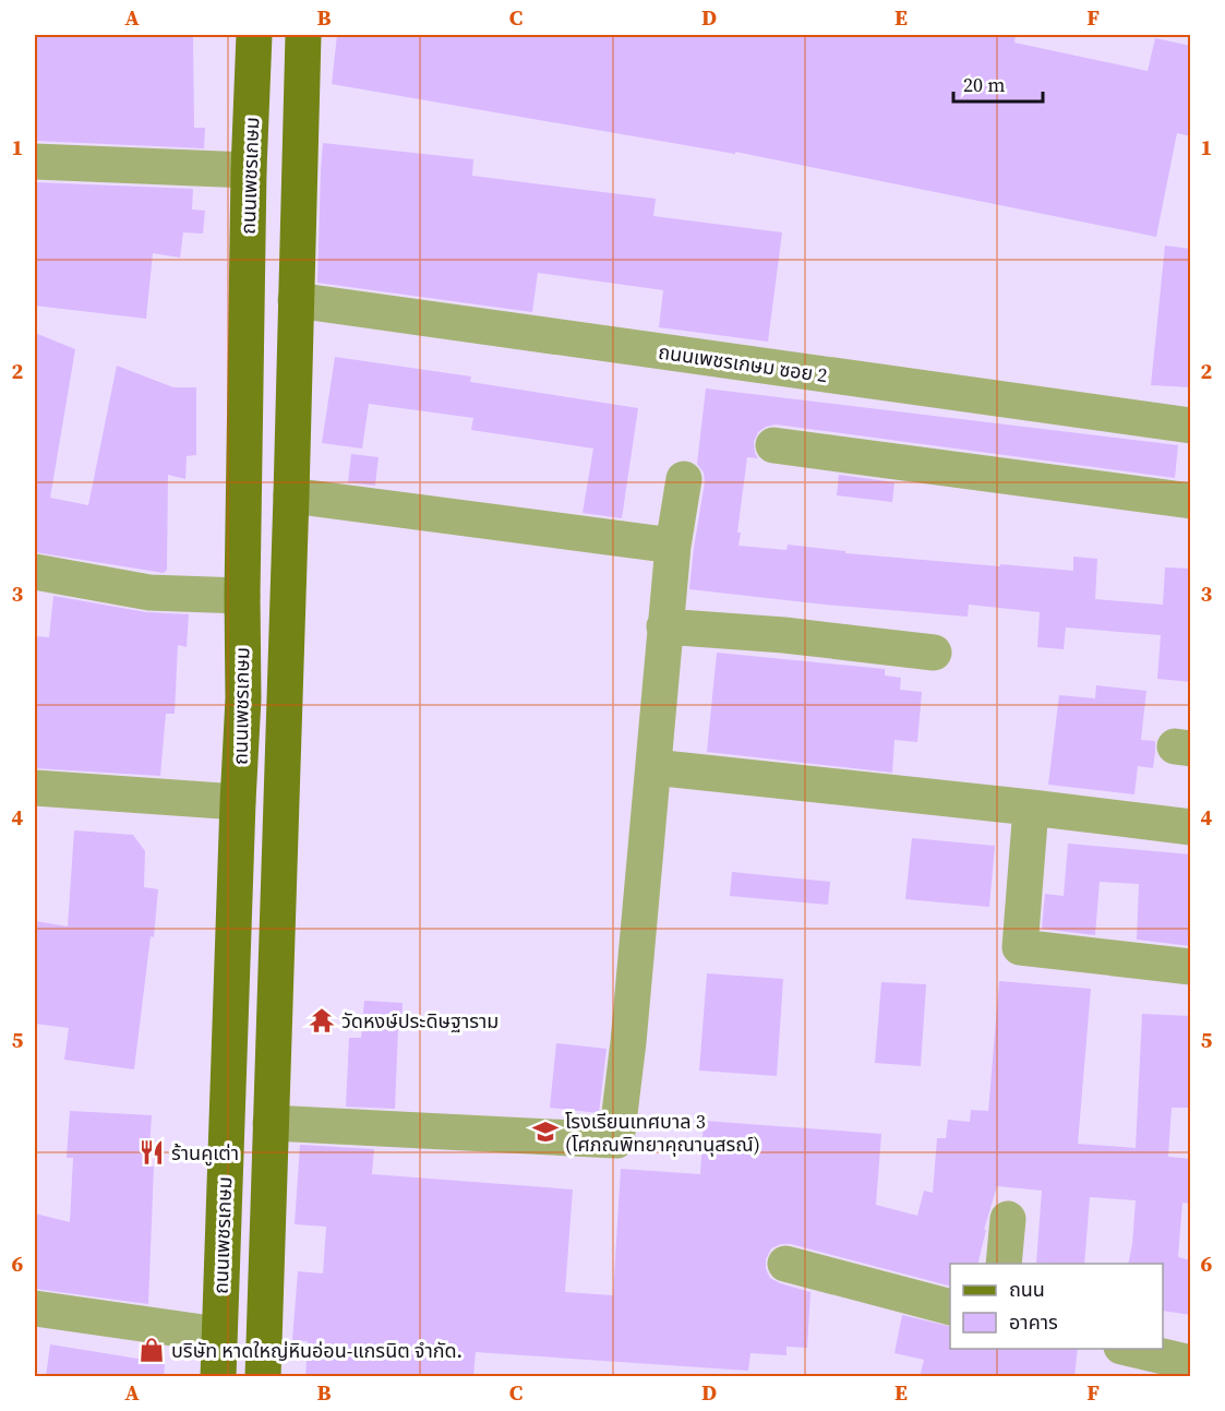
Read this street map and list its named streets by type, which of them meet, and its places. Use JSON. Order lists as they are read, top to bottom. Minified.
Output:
{"streets":{"main road":["ถนนเพชรเกษม"],"street":["ถนนเพชรเกษม ซอย 2"]},"places":{"temple":["วัดหงษ์ประดิษฐาราม"],"school or university":["โรงเรียนเทศบาล 3 (โศภณพิทยาคุณานุสรณ์)"],"restaurant":["ร้านคูเต่า"],"shop":["บริษัท หาดใหญ่หินอ่อน-แกรนิต จำกัด."]},"legend":["ถนน","อาคาร"],"scale_bar":"20 m","grid":{"columns":["A","B","C","D","E","F"],"rows":["1","2","3","4","5","6"]}}
